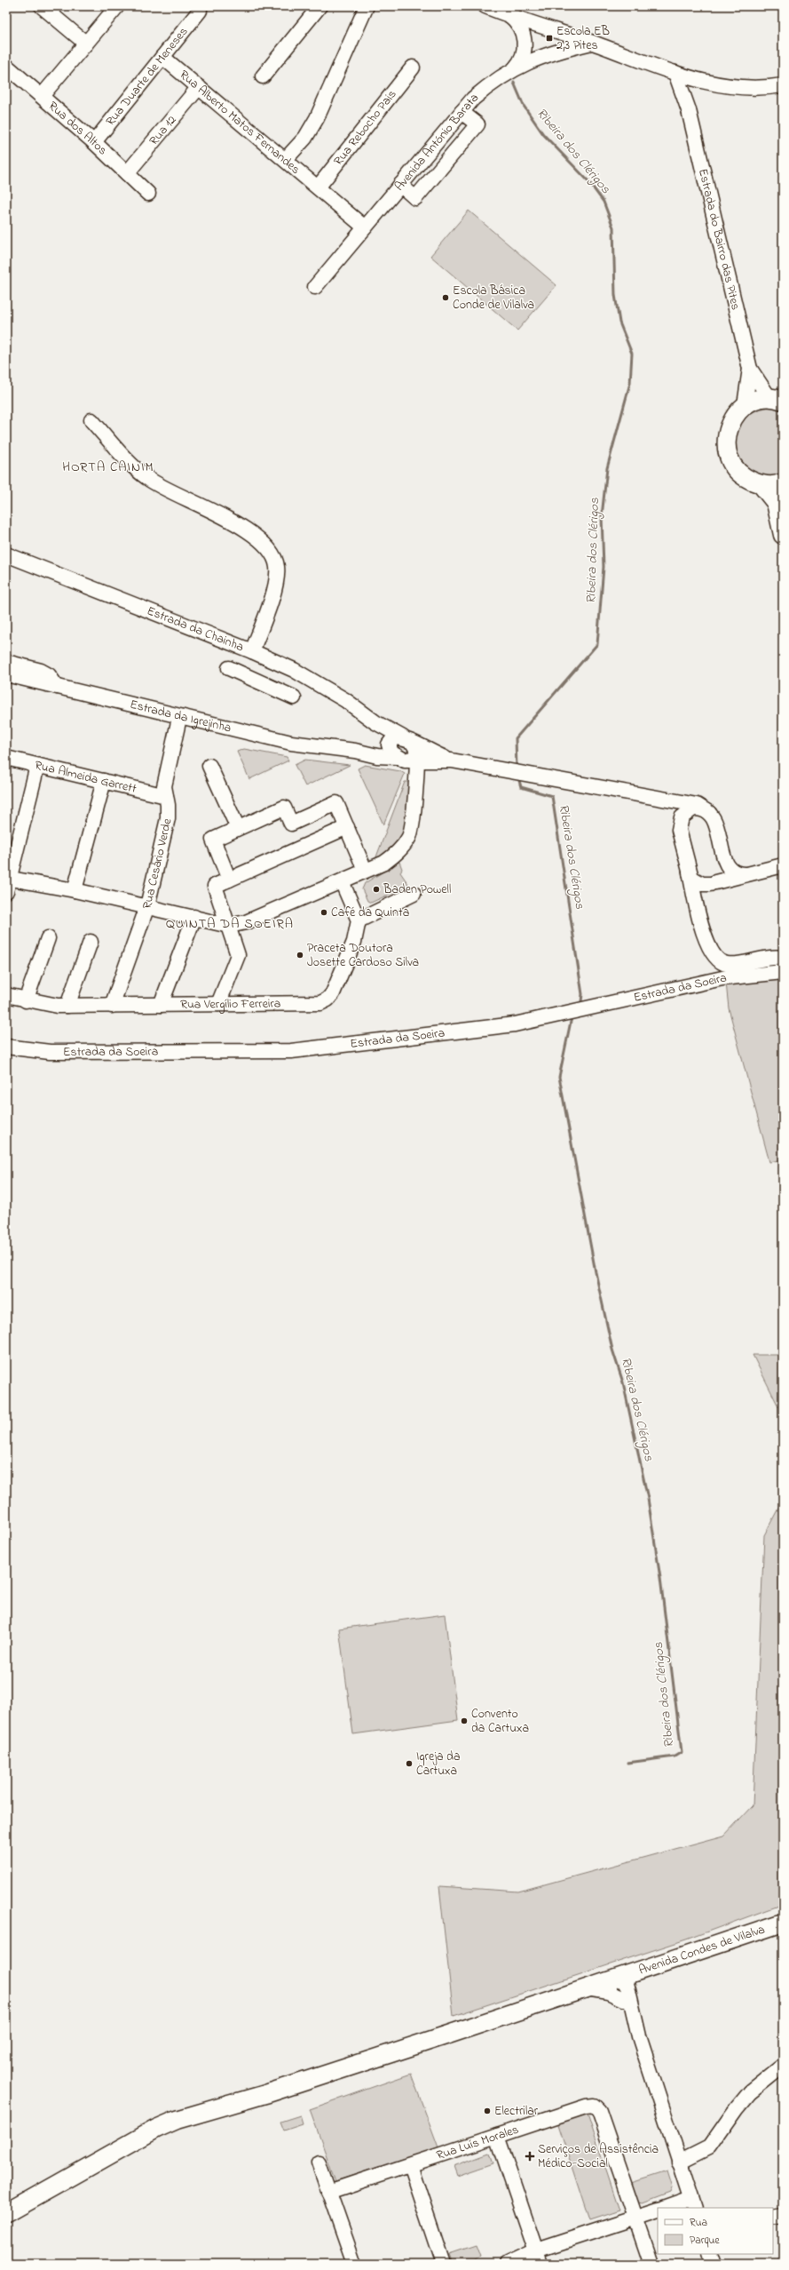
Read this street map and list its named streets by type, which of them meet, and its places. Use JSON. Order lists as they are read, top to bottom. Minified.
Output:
{"streets":{"main road":["Avenida Condes de Vilalva"],"street":["Rua Duarte de Meneses","Rua Alberto Matos Fernandes","Rua Rebocho Pais","Rua dos Altos","Rua 12","Avenida António Barata","Estrada do Bairro das Pites","Estrada da Chainha","Estrada da Igrejinha","Rua Almeida Garrett","Rua Cesário Verde","Estrada da Soeira","Rua Vergílio Ferreira","Rua Luís Morales"]},"crossings":[["Rua Duarte de Meneses","Rua Alberto Matos Fernandes"],["Rua Duarte de Meneses","Rua dos Altos"],["Rua Alberto Matos Fernandes","Rua Rebocho Pais"],["Rua Alberto Matos Fernandes","Rua 12"],["Rua Alberto Matos Fernandes","Avenida António Barata"],["Rua dos Altos","Rua 12"],["Estrada da Chainha","Estrada da Igrejinha"],["Estrada da Igrejinha","Rua Cesário Verde"],["Rua Almeida Garrett","Rua Cesário Verde"],["Rua Cesário Verde","Rua Vergílio Ferreira"]],"districts":["HORTA CAINIM","QUINTA DA SOEIRA"],"water":["Ribeira dos Clérigos"],"places":{"transit":["Escola EB 2,3 Pites"],"other":["Escola Básica Conde de Vilalva","Baden Powell","Café da Quinta","Praceta Doutora Josette Cardoso Silva","Convento da Cartuxa","Igreja da Cartuxa","Electrilar"],"health":["Serviços de Assistência Médico-Social"]},"legend":["Rua","Parque"]}
